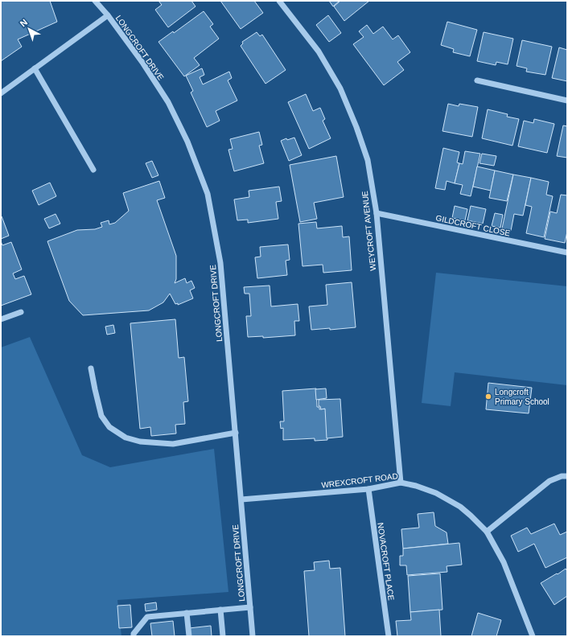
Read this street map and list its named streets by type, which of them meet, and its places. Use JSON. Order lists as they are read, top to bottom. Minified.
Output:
{"streets":{"street":["LONGCROFT DRIVE","GILDCROFT CLOSE","WEYCROFT AVENUE","WREXCROFT ROAD","NOVACROFT PLACE"]},"crossings":[["LONGCROFT DRIVE","WREXCROFT ROAD"],["GILDCROFT CLOSE","WEYCROFT AVENUE"],["WEYCROFT AVENUE","WREXCROFT ROAD"],["WREXCROFT ROAD","NOVACROFT PLACE"]],"places":["Longcroft Primary School"],"north":"top left"}
